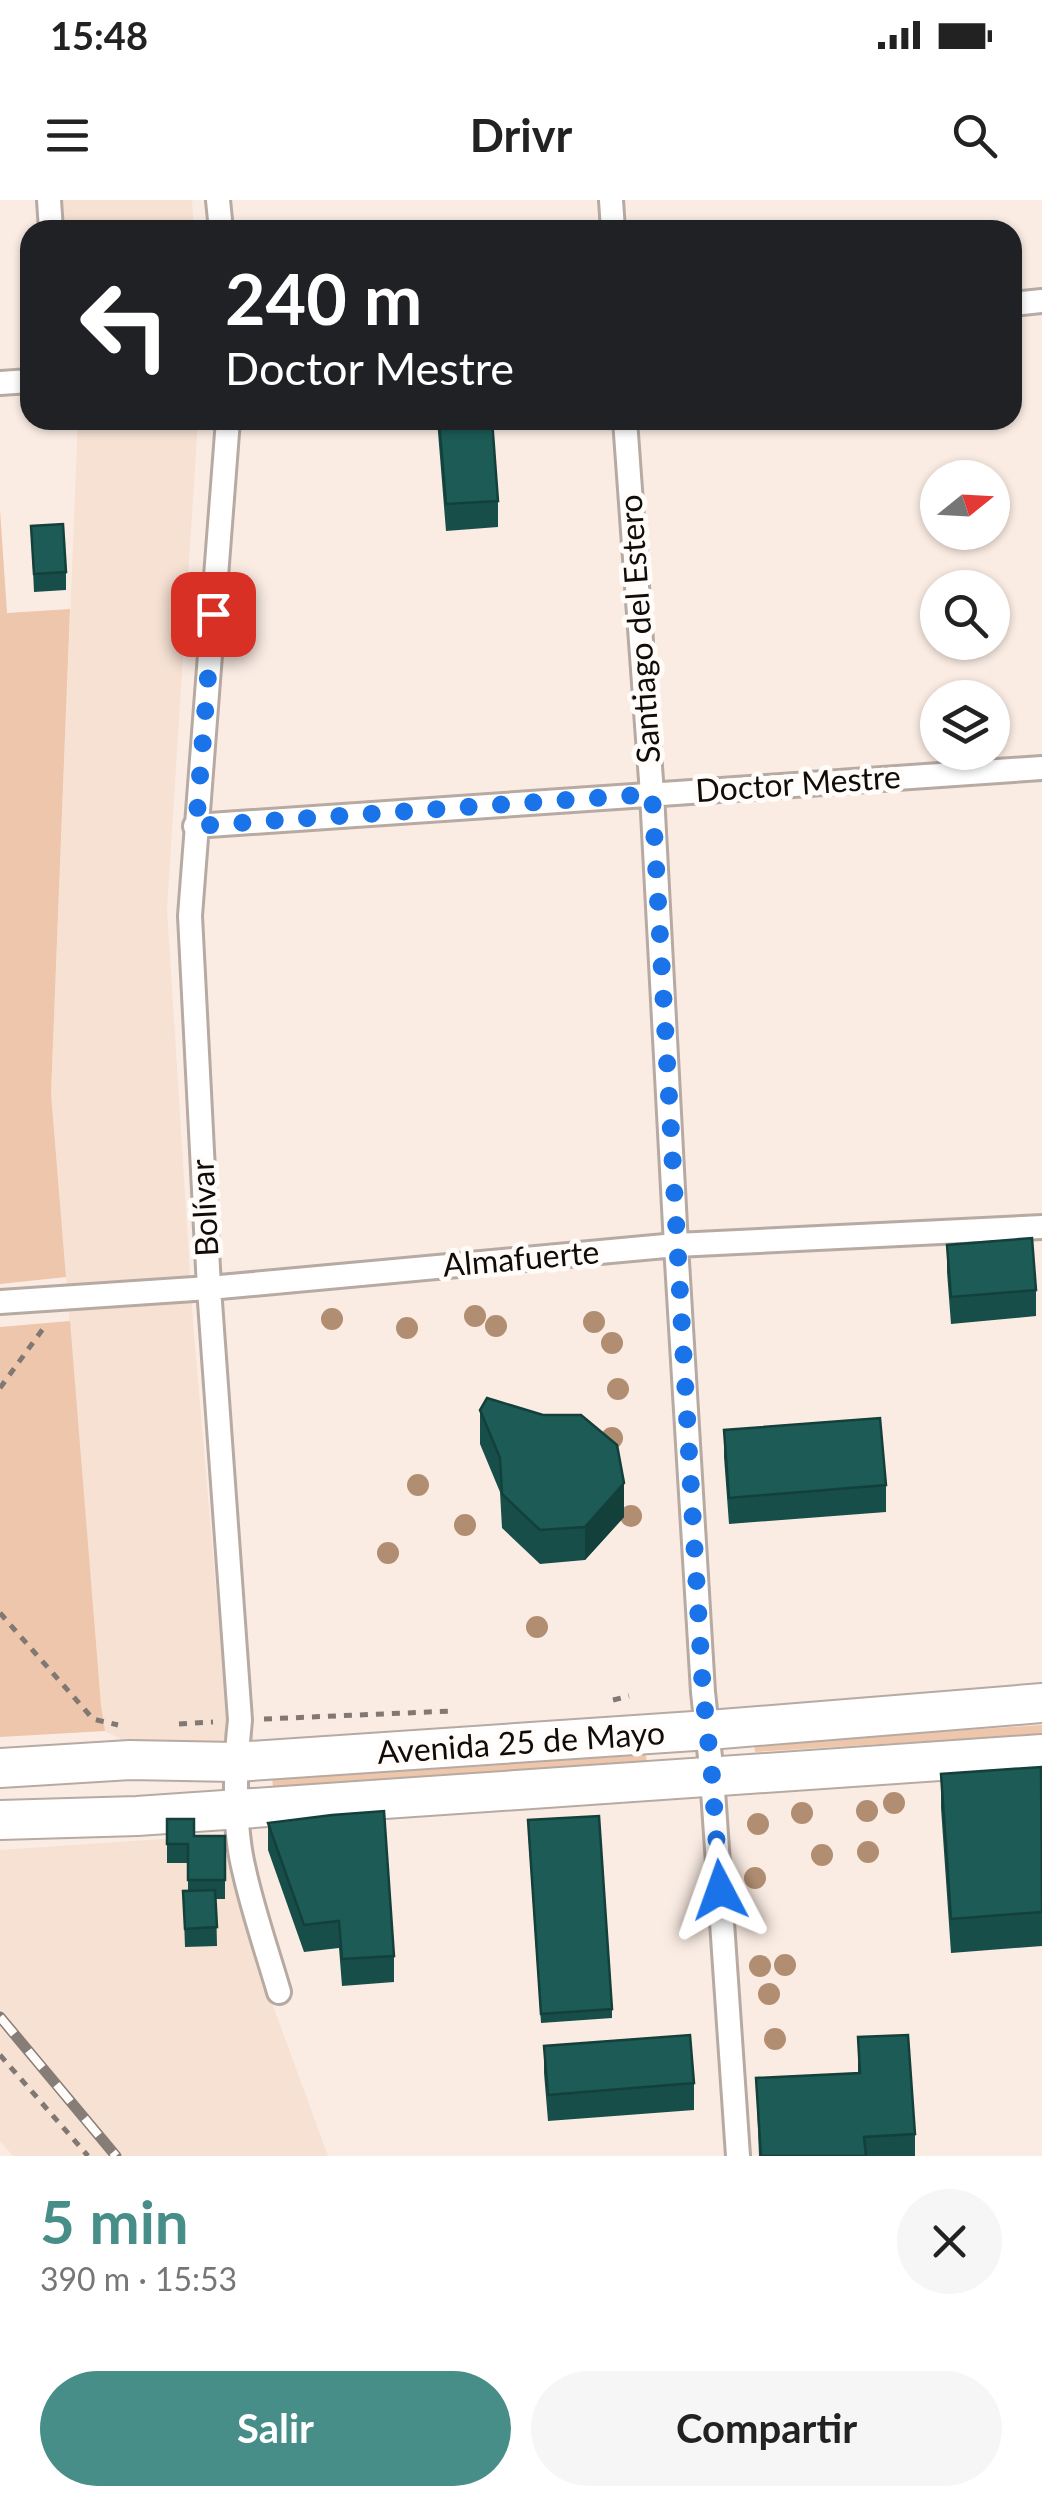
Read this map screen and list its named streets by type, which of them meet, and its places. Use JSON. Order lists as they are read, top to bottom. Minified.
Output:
{"streets":{"main road":["Avenida 25 de Mayo"],"street":["Santiago del Estero","Doctor Mestre","Bolívar","Almafuerte"]},"crossings":[["Santiago del Estero","Doctor Mestre"],["Santiago del Estero","Almafuerte"],["Santiago del Estero","Avenida 25 de Mayo"],["Doctor Mestre","Bolívar"],["Bolívar","Almafuerte"],["Bolívar","Avenida 25 de Mayo"]],"north":"right","page":{"status":"15:48","header":"Drivr","turn":["240 m","Doctor Mestre"],"heading":["5 min","390 m · 15:53"],"buttons":["Salir","Compartir"]}}
